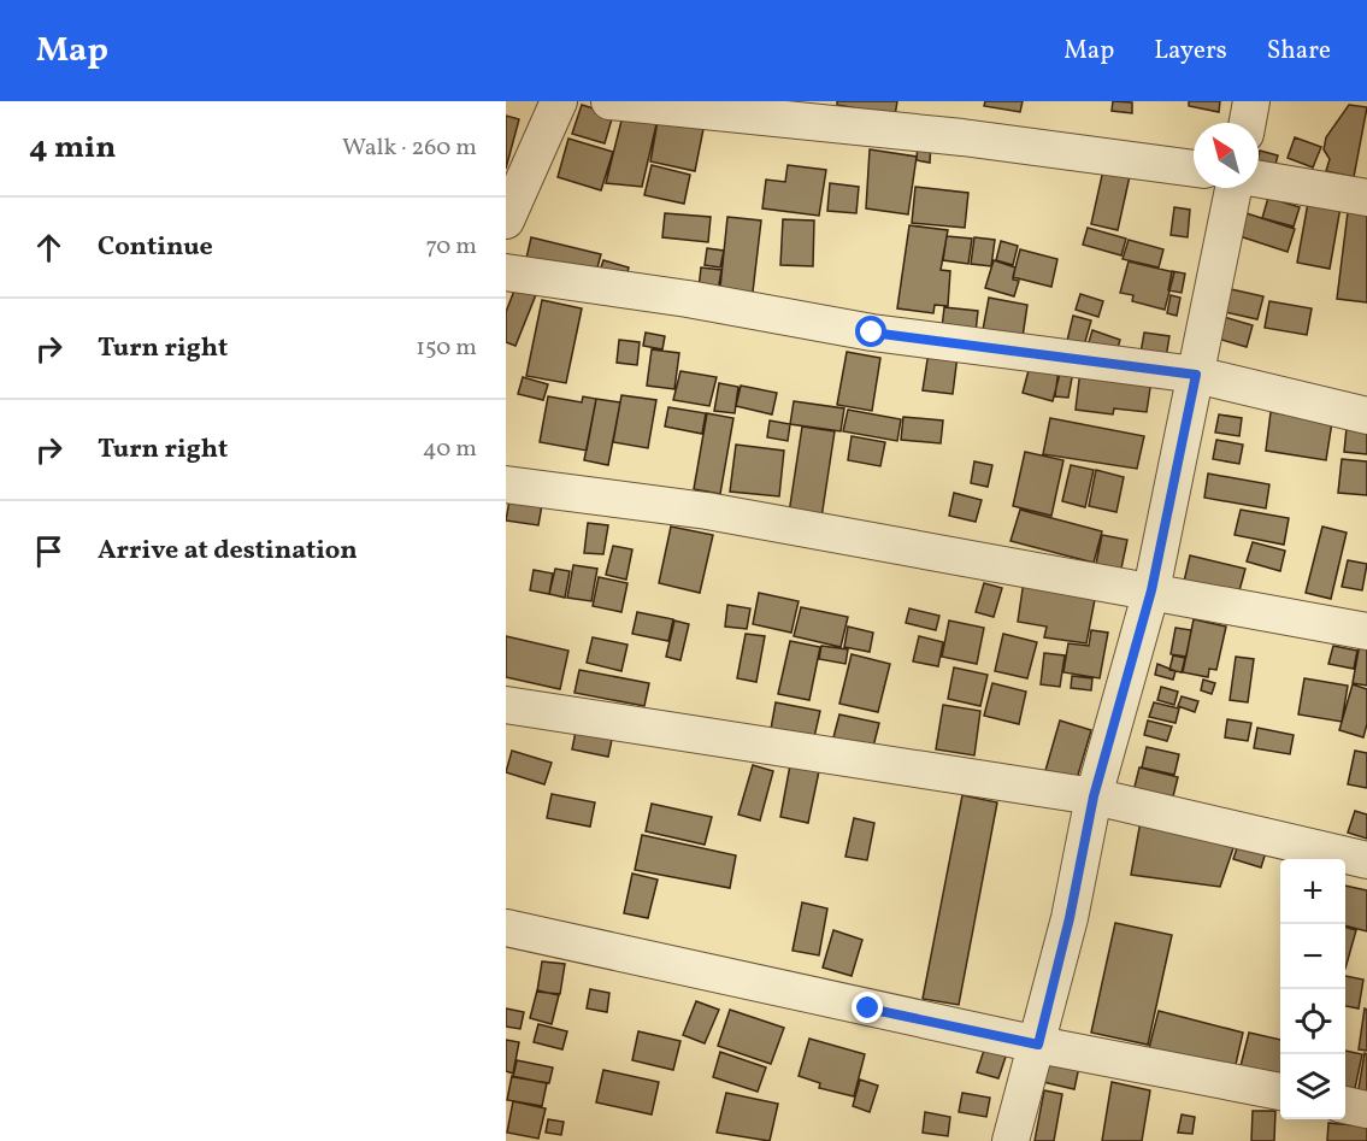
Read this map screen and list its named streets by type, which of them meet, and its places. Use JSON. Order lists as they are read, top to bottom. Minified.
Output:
{"north":"top left","page":{"header":"Map","nav":["Map","Layers","Share"],"heading":["4 min","Walk · 260 m"],"list":[["Continue","70 m"],["Turn right","150 m"],["Turn right","40 m"],"Arrive at destination"],"map_buttons":["+","−"]}}
